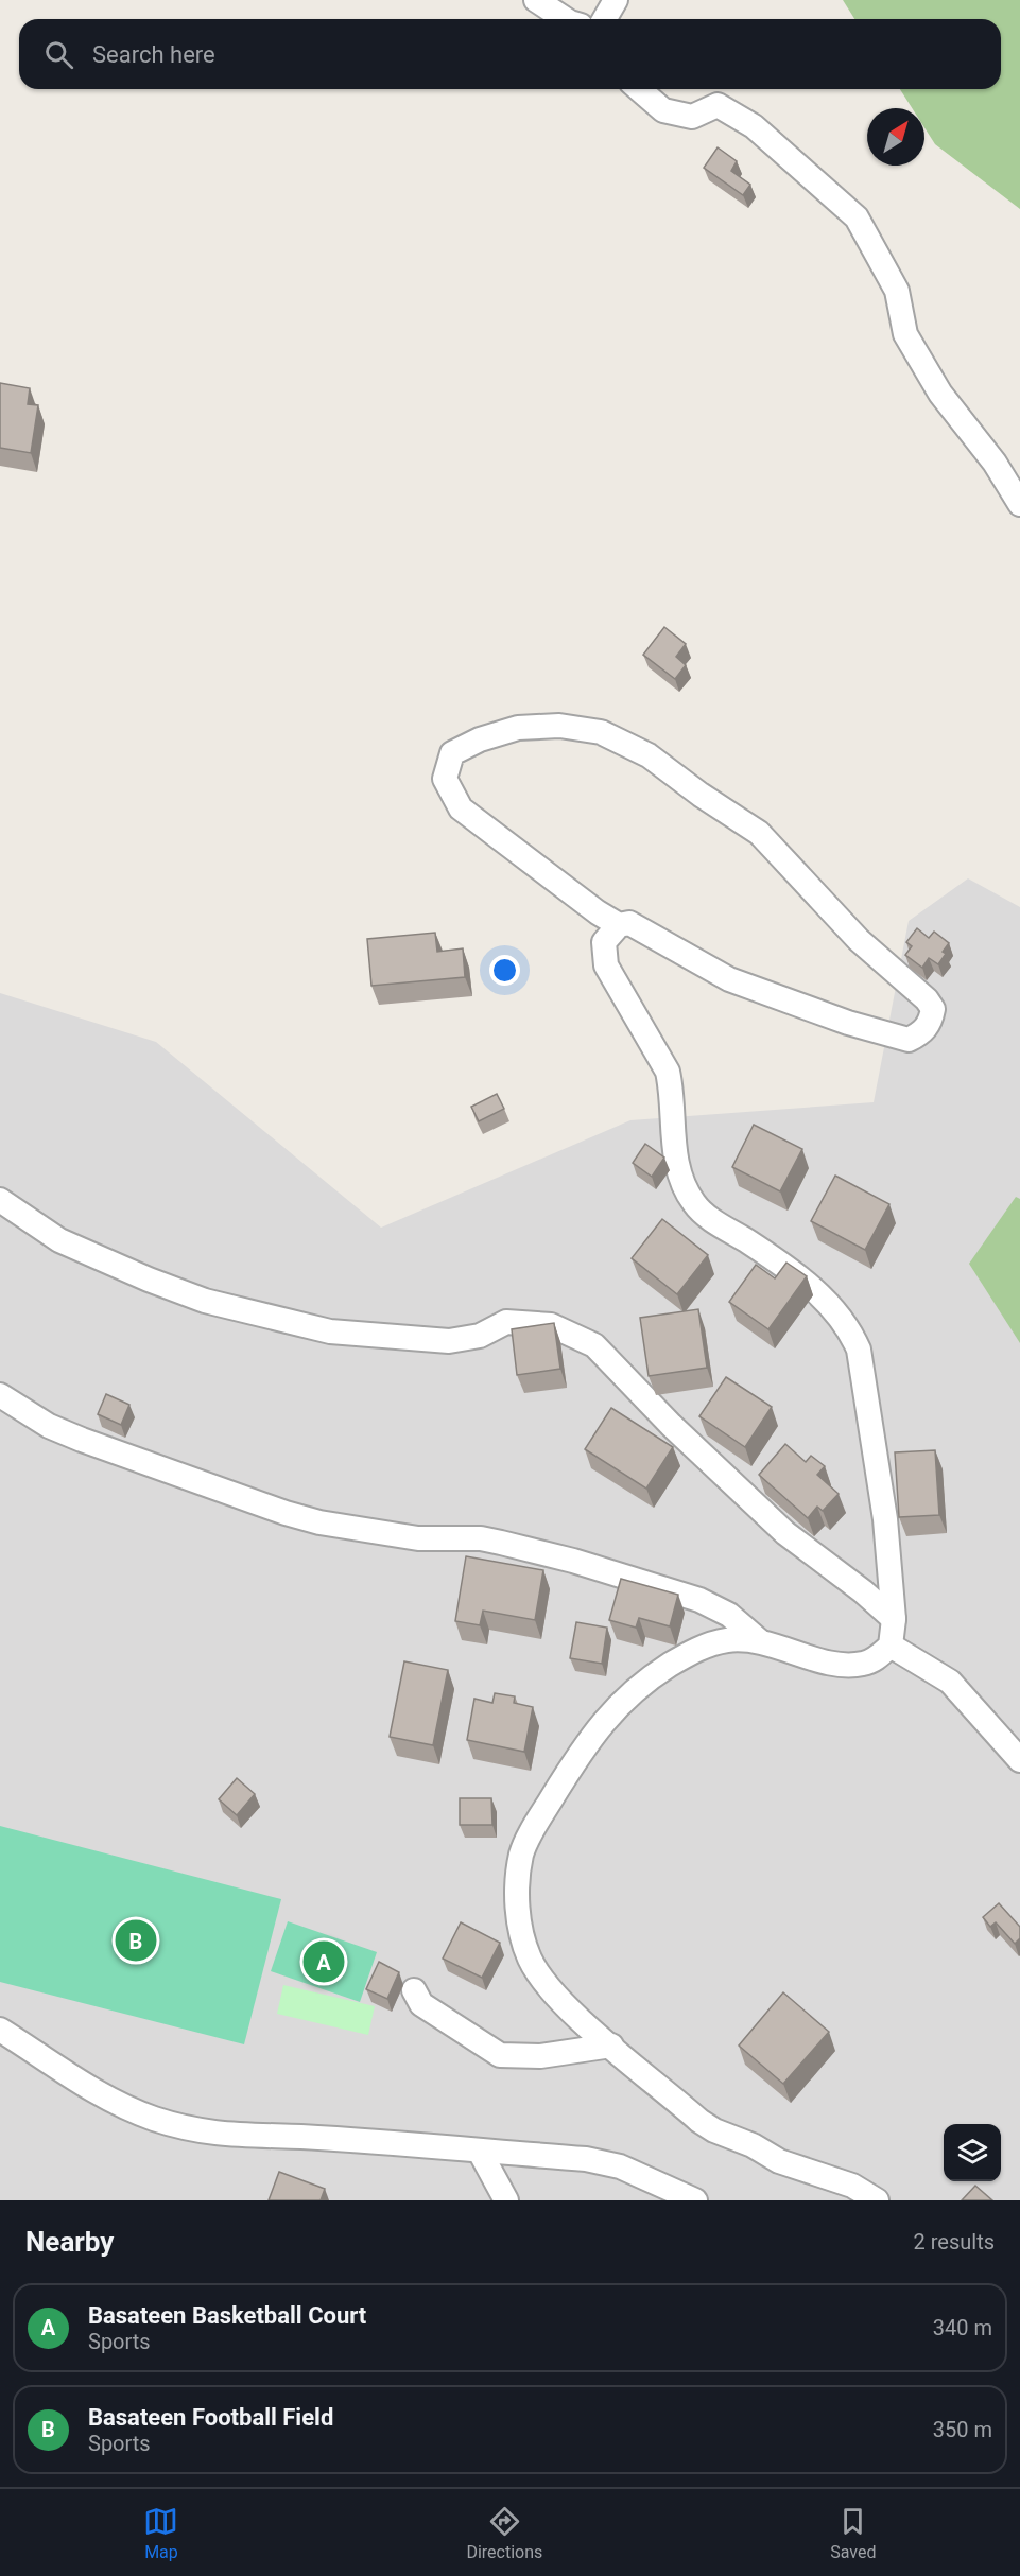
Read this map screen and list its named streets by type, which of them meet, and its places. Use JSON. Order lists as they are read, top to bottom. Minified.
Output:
{"north":"top right","page":{"search":"Search here","pins":["B","A"],"heading":["Nearby","2 results"],"list":[{"mark":"A","name":"Basateen Basketball Court","note":"Sports","value":"340 m"},{"mark":"B","name":"Basateen Football Field","note":"Sports","value":"350 m"}],"nav":["Map","Directions","Saved"]}}
